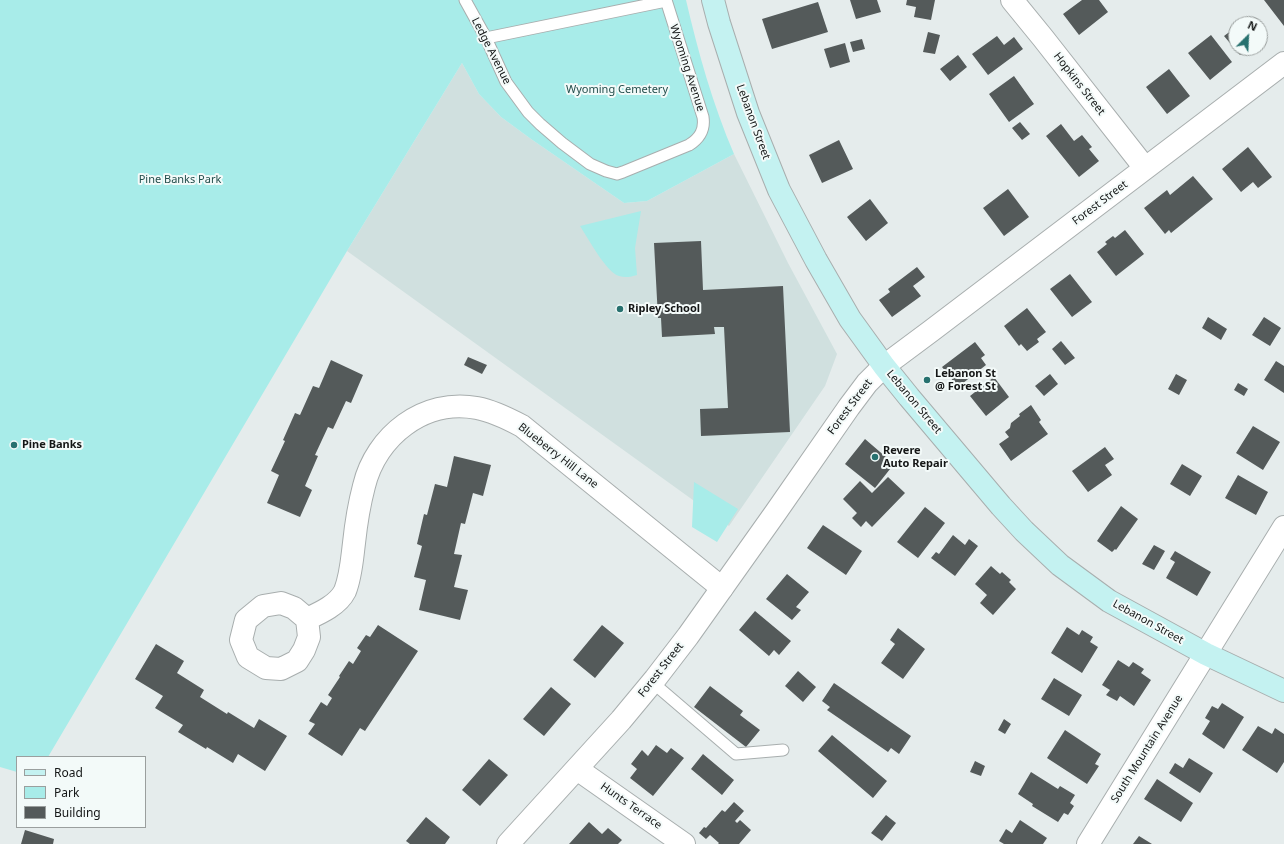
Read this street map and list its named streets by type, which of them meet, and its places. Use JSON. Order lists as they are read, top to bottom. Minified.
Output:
{"streets":{"main road":["Lebanon Street"],"street":["Hopkins Street","Forest Street","Blueberry Hill Lane","South Mountain Avenue","Hunts Terrace"],"lane":["Ledge Avenue","Wyoming Avenue"]},"crossings":[["Ledge Avenue","Wyoming Avenue"],["Hopkins Street","Forest Street"],["Lebanon Street","Forest Street"],["Lebanon Street","South Mountain Avenue"],["Forest Street","Blueberry Hill Lane"],["Forest Street","Hunts Terrace"]],"parks":["Wyoming Cemetery","Pine Banks Park"],"places":["Ripley School","Lebanon St @ Forest St","Pine Banks","Revere Auto Repair"],"legend":["Road","Park","Building"],"north":"top right"}
